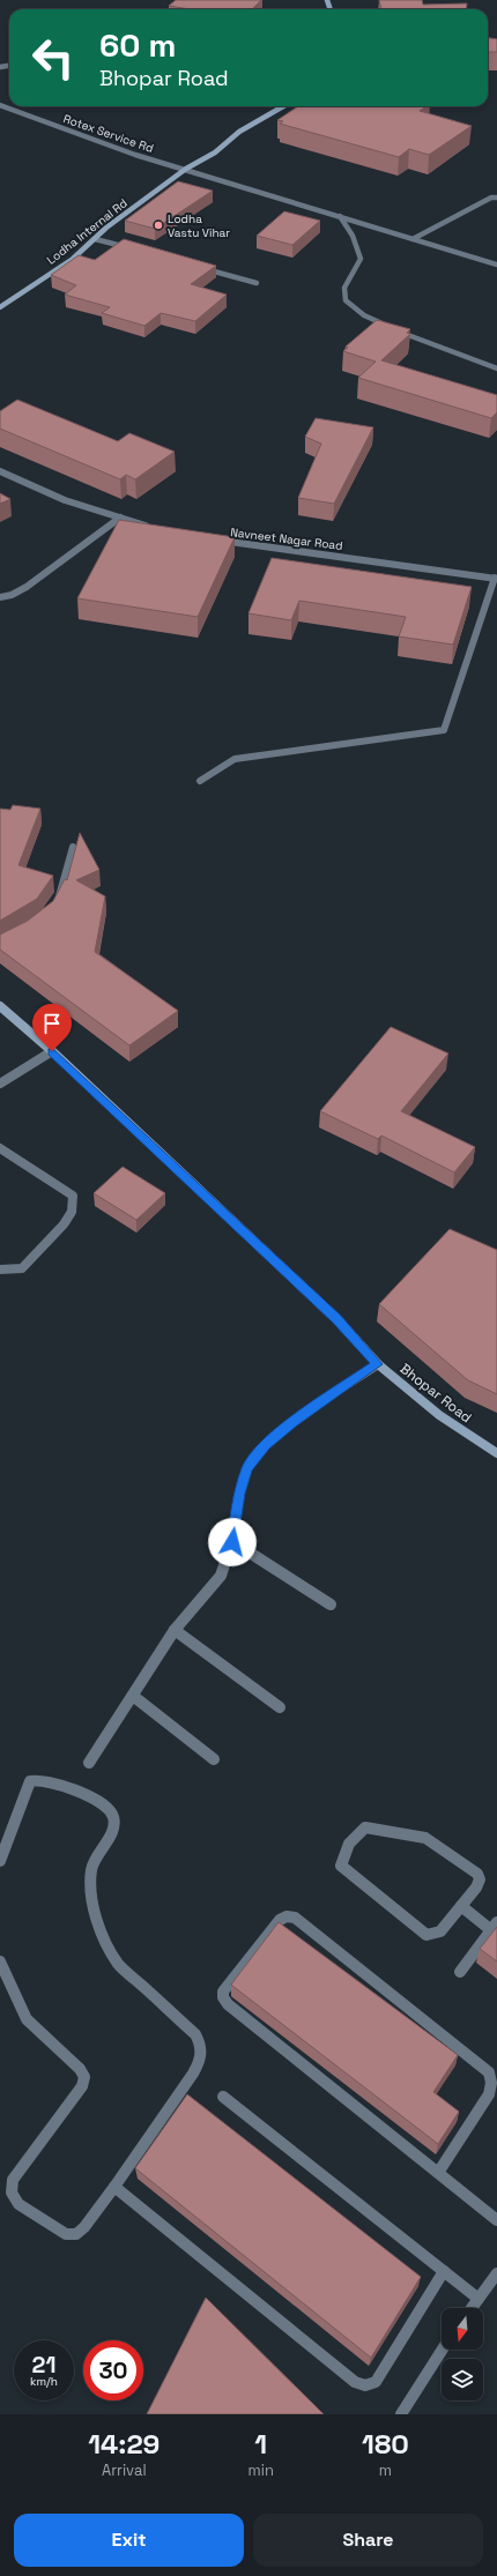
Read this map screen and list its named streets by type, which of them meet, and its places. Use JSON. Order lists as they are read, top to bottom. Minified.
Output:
{"streets":{"street":["Rotex Service Rd","Lodha Internal Rd","Navneet Nagar Road","Bhopar Road"]},"crossings":[["Rotex Service Rd","Lodha Internal Rd"]],"places":["Lodha Vastu Vihar"],"north":"bottom","page":{"turn":["60 m","Bhopar Road"],"speed":"21 km/h","limit":"30","eta":["14:29","Arrival","1","min","180","m"],"buttons":["Exit","Share"]}}
